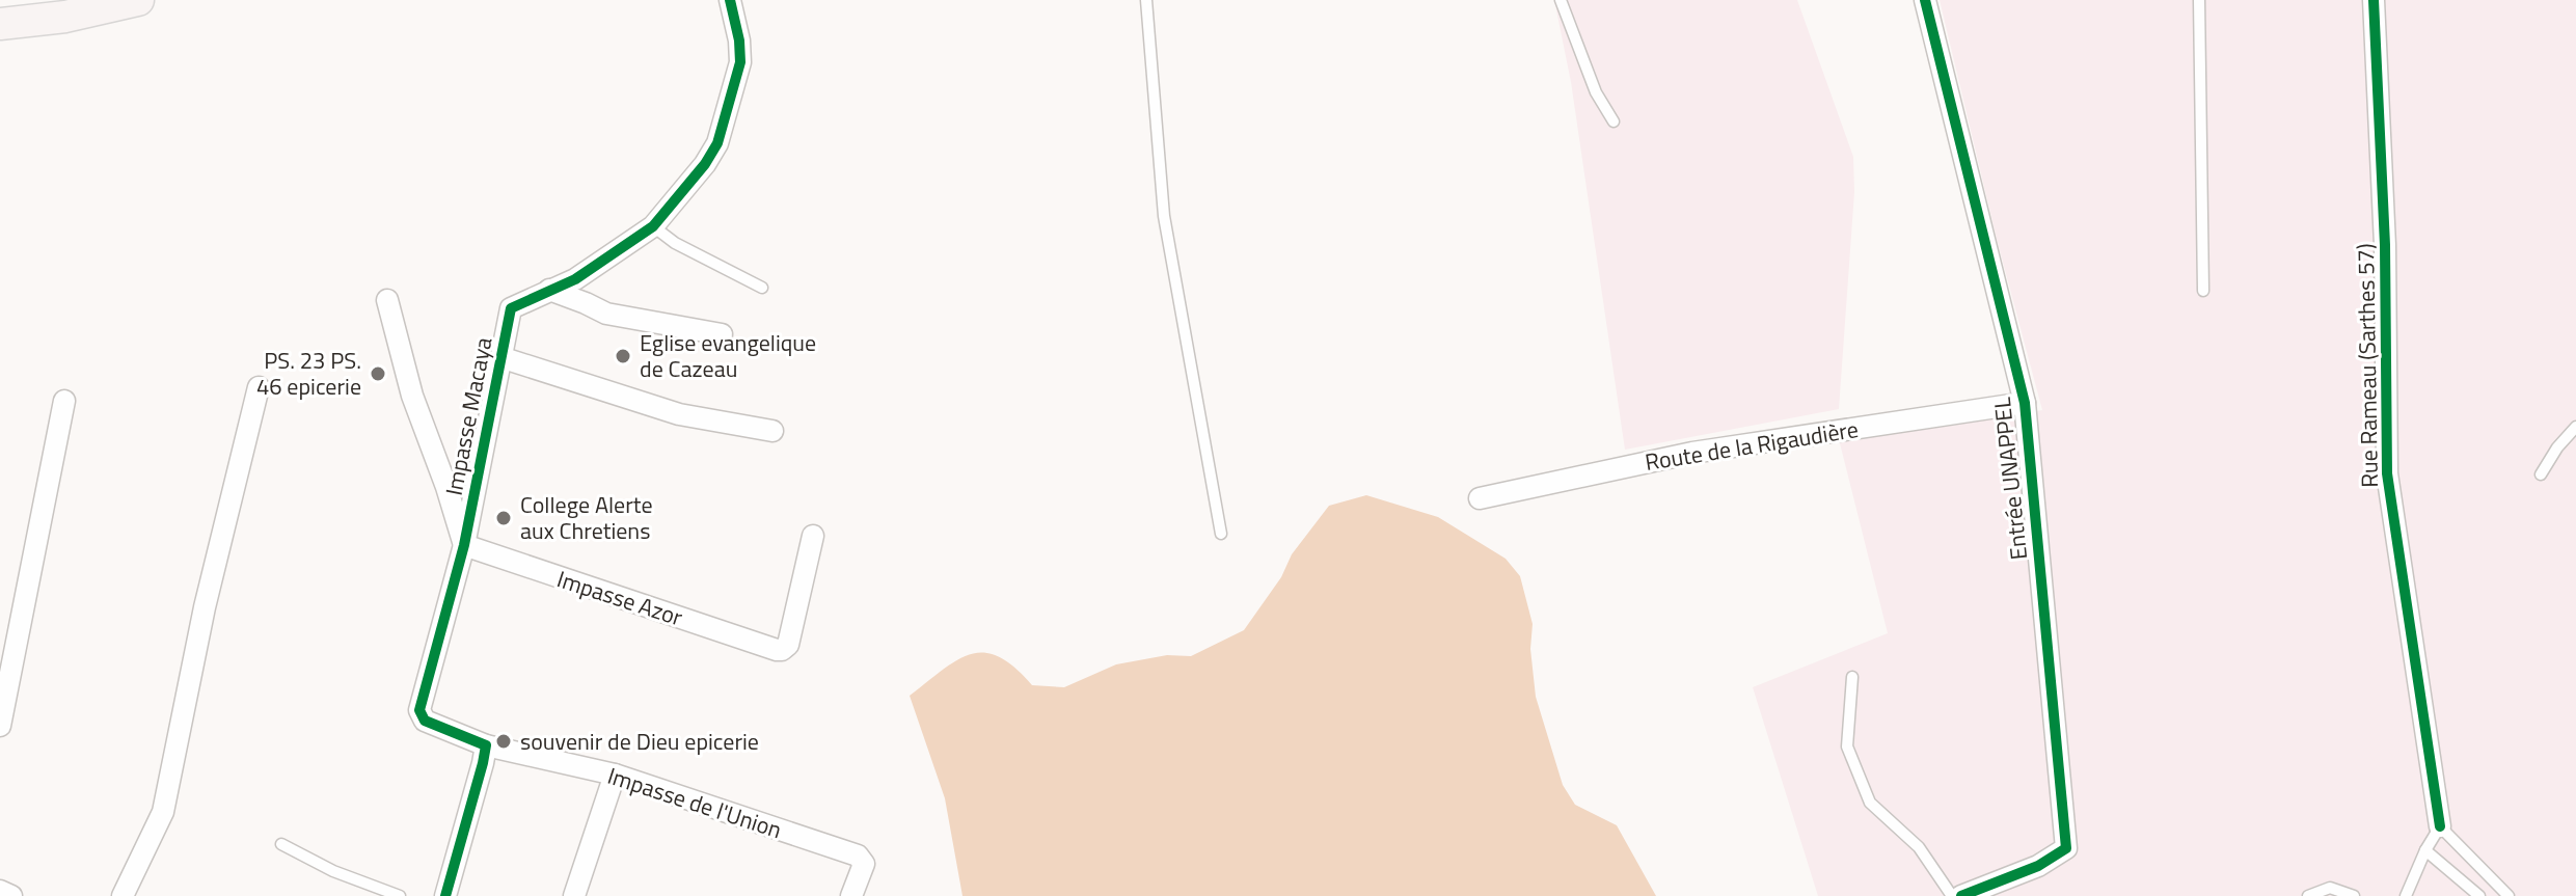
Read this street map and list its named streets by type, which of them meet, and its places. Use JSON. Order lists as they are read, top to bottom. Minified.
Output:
{"streets":{"street":["Rue Rameau (Sarthes 57)","Impasse Macaya","Route de la Rigaudière","Entrée UNAPPEL","Impasse Azor","Impasse de l'Union"]},"crossings":[["Impasse Macaya","Impasse Azor"],["Impasse Macaya","Impasse de l'Union"],["Route de la Rigaudière","Entrée UNAPPEL"]],"places":["Eglise evangelique de Cazeau","PS. 23 PS. 46 epicerie","College Alerte aux Chretiens","souvenir de Dieu epicerie"]}
